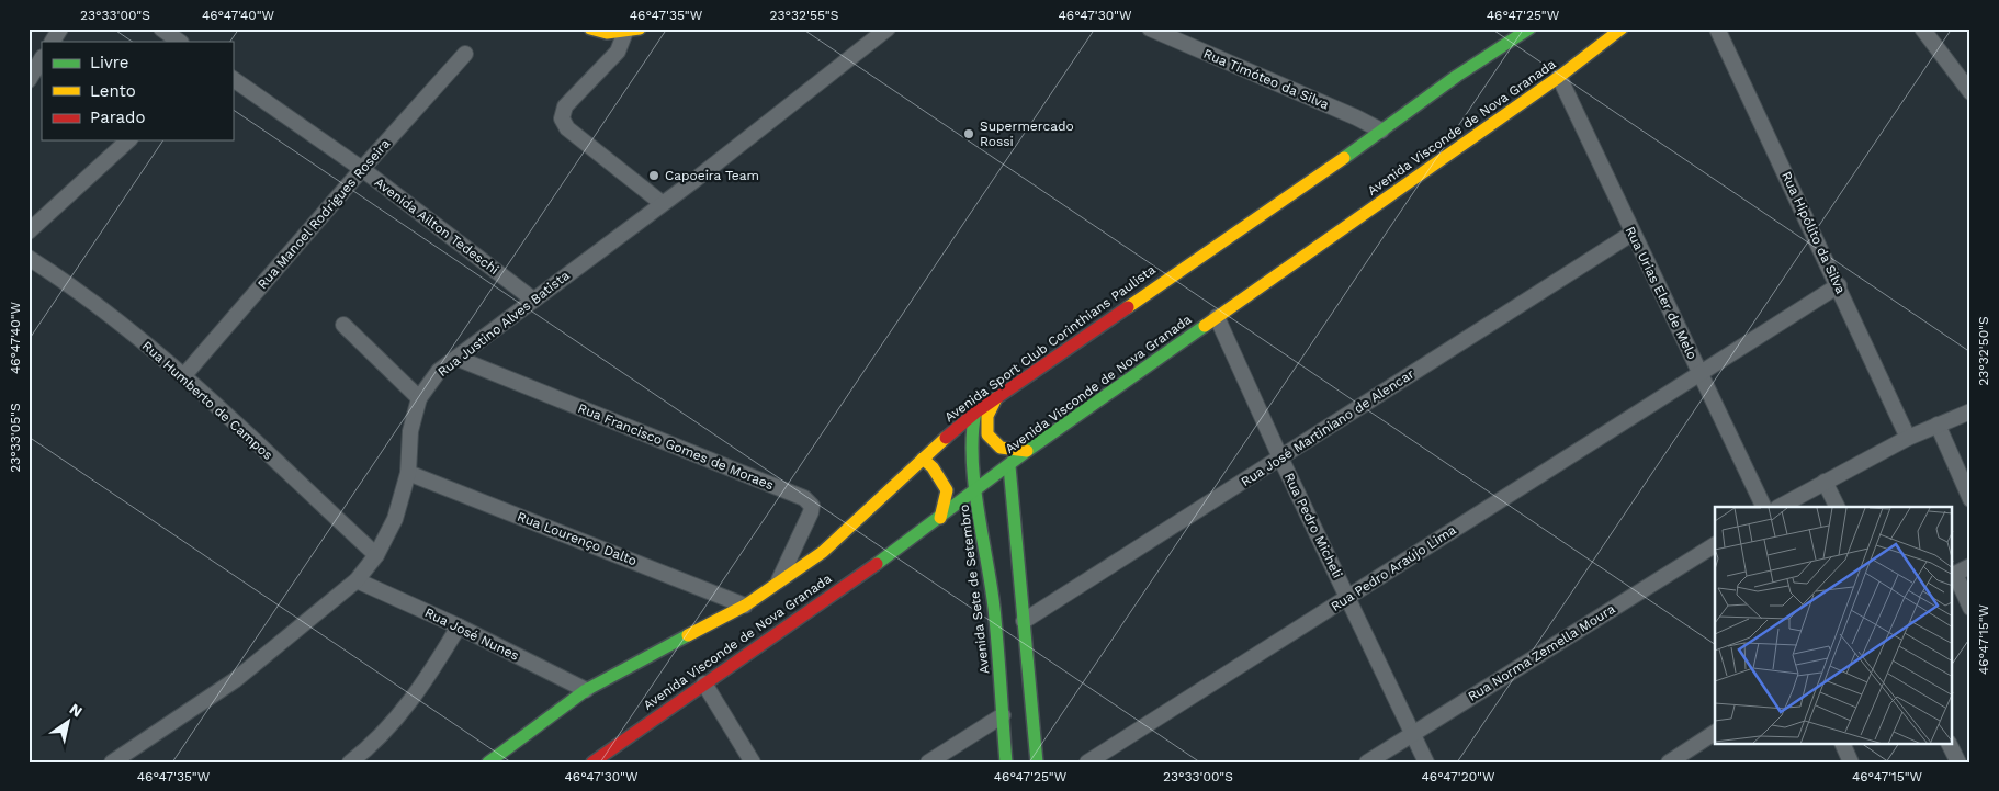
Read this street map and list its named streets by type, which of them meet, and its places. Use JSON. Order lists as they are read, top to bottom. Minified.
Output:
{"streets":{"main road":["Avenida Visconde de Nova Granada","Avenida Sport Club Corinthians Paulista","Avenida Sete de Setembro"],"street":["Rua Timóteo da Silva","Rua Manoel Rodrigues Roseira","Avenida Ailton Tedeschi","Rua Hipólito da Silva","Rua Urias Eler de Melo","Rua Justino Alves Batista","Rua Humberto de Campos","Rua José Martiniano de Alencar","Rua Francisco Gomes de Moraes","Rua Pedro Micheli","Rua Lourenço Dalto","Rua Pedro Araújo Lima","Rua José Nunes","Rua Norma Zemella Moura"]},"crossings":[["Rua Timóteo da Silva","Avenida Sport Club Corinthians Paulista"],["Avenida Visconde de Nova Granada","Rua Urias Eler de Melo"],["Avenida Visconde de Nova Granada","Rua Pedro Micheli"],["Avenida Visconde de Nova Granada","Avenida Sete de Setembro"],["Rua Manoel Rodrigues Roseira","Avenida Ailton Tedeschi"],["Rua Manoel Rodrigues Roseira","Rua Humberto de Campos"],["Avenida Ailton Tedeschi","Rua Justino Alves Batista"],["Rua Hipólito da Silva","Rua Pedro Araújo Lima"],["Rua Urias Eler de Melo","Rua José Martiniano de Alencar"],["Rua Urias Eler de Melo","Rua Pedro Araújo Lima"],["Rua Justino Alves Batista","Rua Humberto de Campos"],["Rua Justino Alves Batista","Rua Francisco Gomes de Moraes"],["Rua Justino Alves Batista","Rua Lourenço Dalto"],["Rua Justino Alves Batista","Rua José Nunes"],["Avenida Sport Club Corinthians Paulista","Rua Francisco Gomes de Moraes"],["Avenida Sport Club Corinthians Paulista","Rua Lourenço Dalto"],["Avenida Sport Club Corinthians Paulista","Avenida Sete de Setembro"],["Avenida Sport Club Corinthians Paulista","Rua José Nunes"],["Rua José Martiniano de Alencar","Rua Pedro Micheli"],["Rua Pedro Micheli","Rua Pedro Araújo Lima"],["Rua Pedro Micheli","Rua Norma Zemella Moura"]],"places":["Supermercado Rossi","Capoeira Team"],"legend":["Livre","Lento","Parado"],"north":"top right","coordinates":["23°33'00\"S","46°47'40\"W","46°47'35\"W","23°32'55\"S","46°47'30\"W","46°47'25\"W","23°32'50\"S","23°33'05\"S","46°47'15\"W","46°47'20\"W"]}
